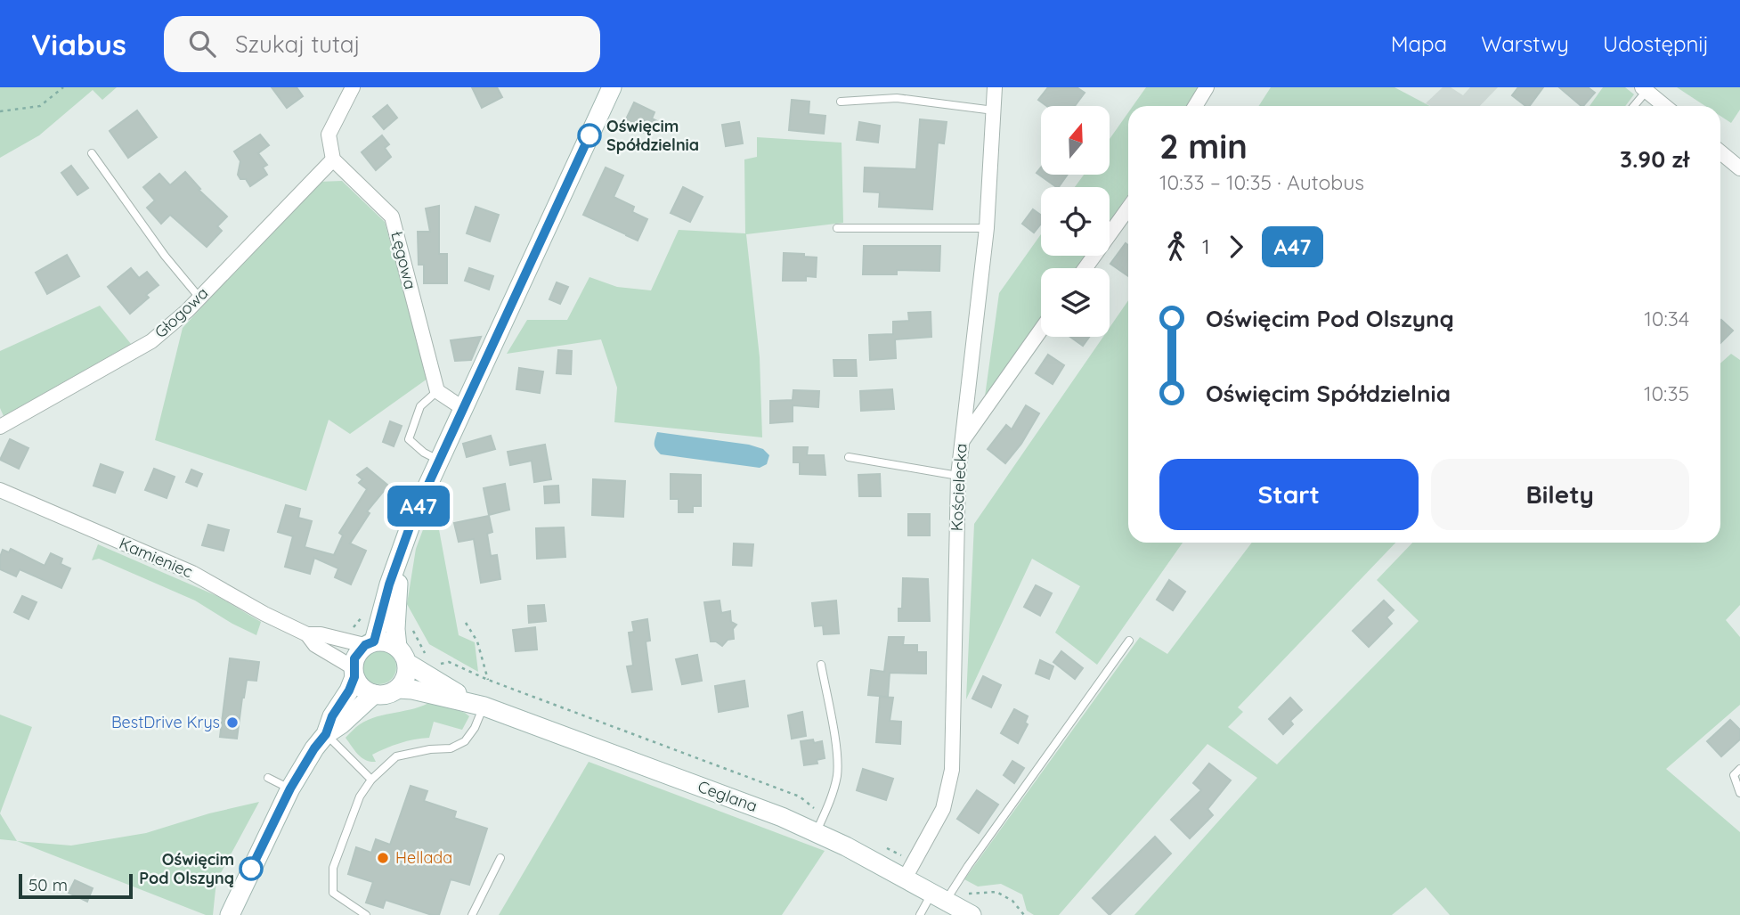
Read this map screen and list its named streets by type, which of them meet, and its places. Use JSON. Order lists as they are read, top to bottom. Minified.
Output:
{"streets":{"street":["Łęgowa","Głogowa","Kościelecka","Kamieniec","Ceglana"]},"crossings":[["Łęgowa","Głogowa"],["Kościelecka","Ceglana"],["Kamieniec","Ceglana"]],"places":["Oświęcim Spółdzielnia","BestDrive Krys","Hellada","Oświęcim Pod Olszyną"],"lines":["bus line A47"],"scale_bar":"50 m","north":"top","page":{"header":"Viabus","search":"Szukaj tutaj","nav":["Mapa","Warstwy","Udostępnij"],"on_map":"A47","heading":["2 min","10:33 – 10:35 · Autobus","3.90 zł"],"legs":["1","A47"],"list":[{"name":"Oświęcim Pod Olszyną","value":"10:34"},{"name":"Oświęcim Spółdzielnia","value":"10:35"}],"buttons":["Start","Bilety"],"scale":"50 m"}}
